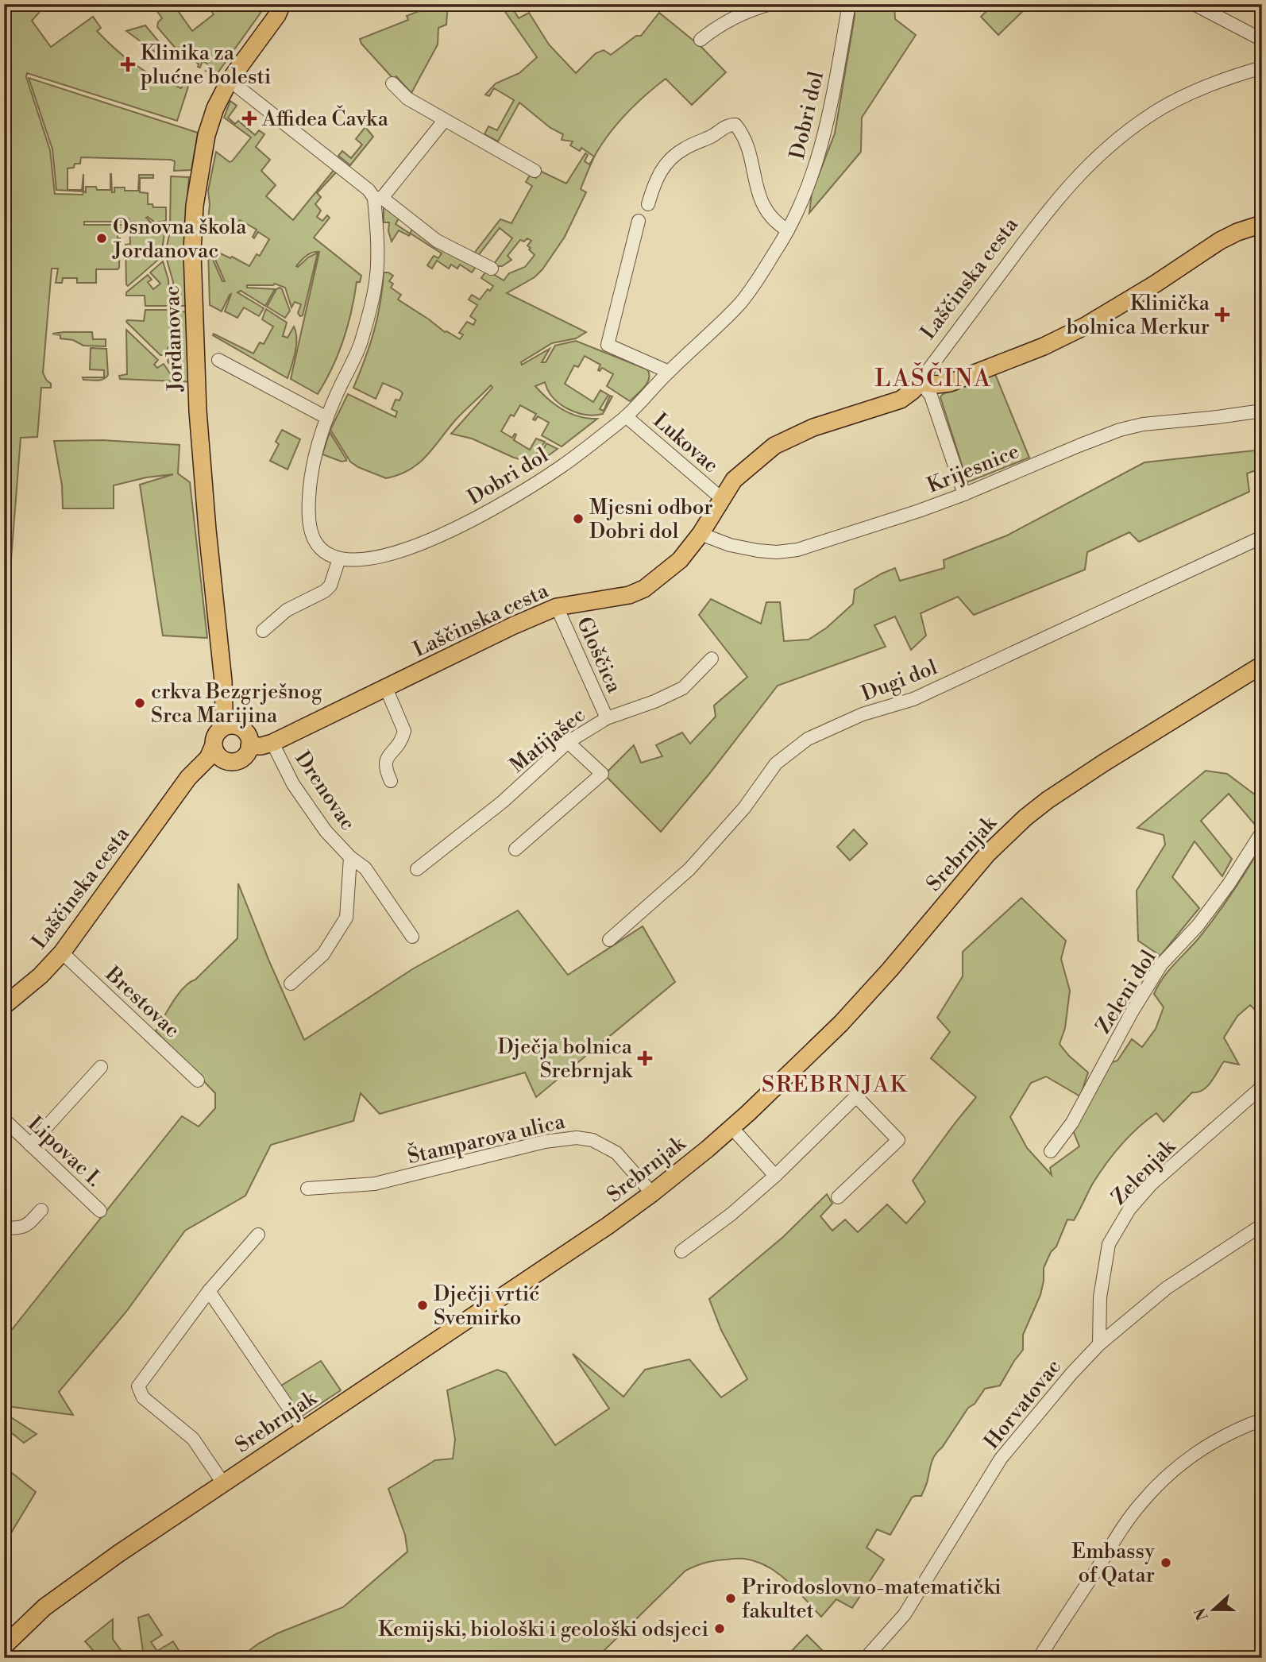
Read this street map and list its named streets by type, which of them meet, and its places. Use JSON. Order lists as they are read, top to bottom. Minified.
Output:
{"streets":{"main road":["Laščinska cesta","Jordanovac","Srebrnjak"],"street":["Dobri dol","Lukovac","Krijesnice","Gloščica","Dugi dol","Matijašec","Drenovac","Zeleni dol","Brestovac","Štamparova ulica","Lipovac I.","Zelenjak","Horvatovac"]},"crossings":[["Dobri dol","Lukovac"],["Laščinska cesta","Jordanovac"],["Laščinska cesta","Lukovac"],["Laščinska cesta","Krijesnice"],["Laščinska cesta","Gloščica"],["Laščinska cesta","Drenovac"],["Laščinska cesta","Brestovac"],["Gloščica","Matijašec"],["Srebrnjak","Štamparova ulica"],["Zelenjak","Horvatovac"]],"districts":["LAŠČINA","SREBRNJAK"],"places":{"health":["Klinika za plućne bolesti","Affidea Čavka","Klinička bolnica Merkur","Dječja bolnica Srebrnjak"],"other":["Osnovna škola Jordanovac","Mjesni odbor Dobri dol","crkva Bezgrješnog Srca Marijina","Dječji vrtić Svemirko","Embassy of Qatar","Prirodoslovno-matematički fakultet","Kemijski, biološki i geološki odsjeci"]},"north":"left"}
